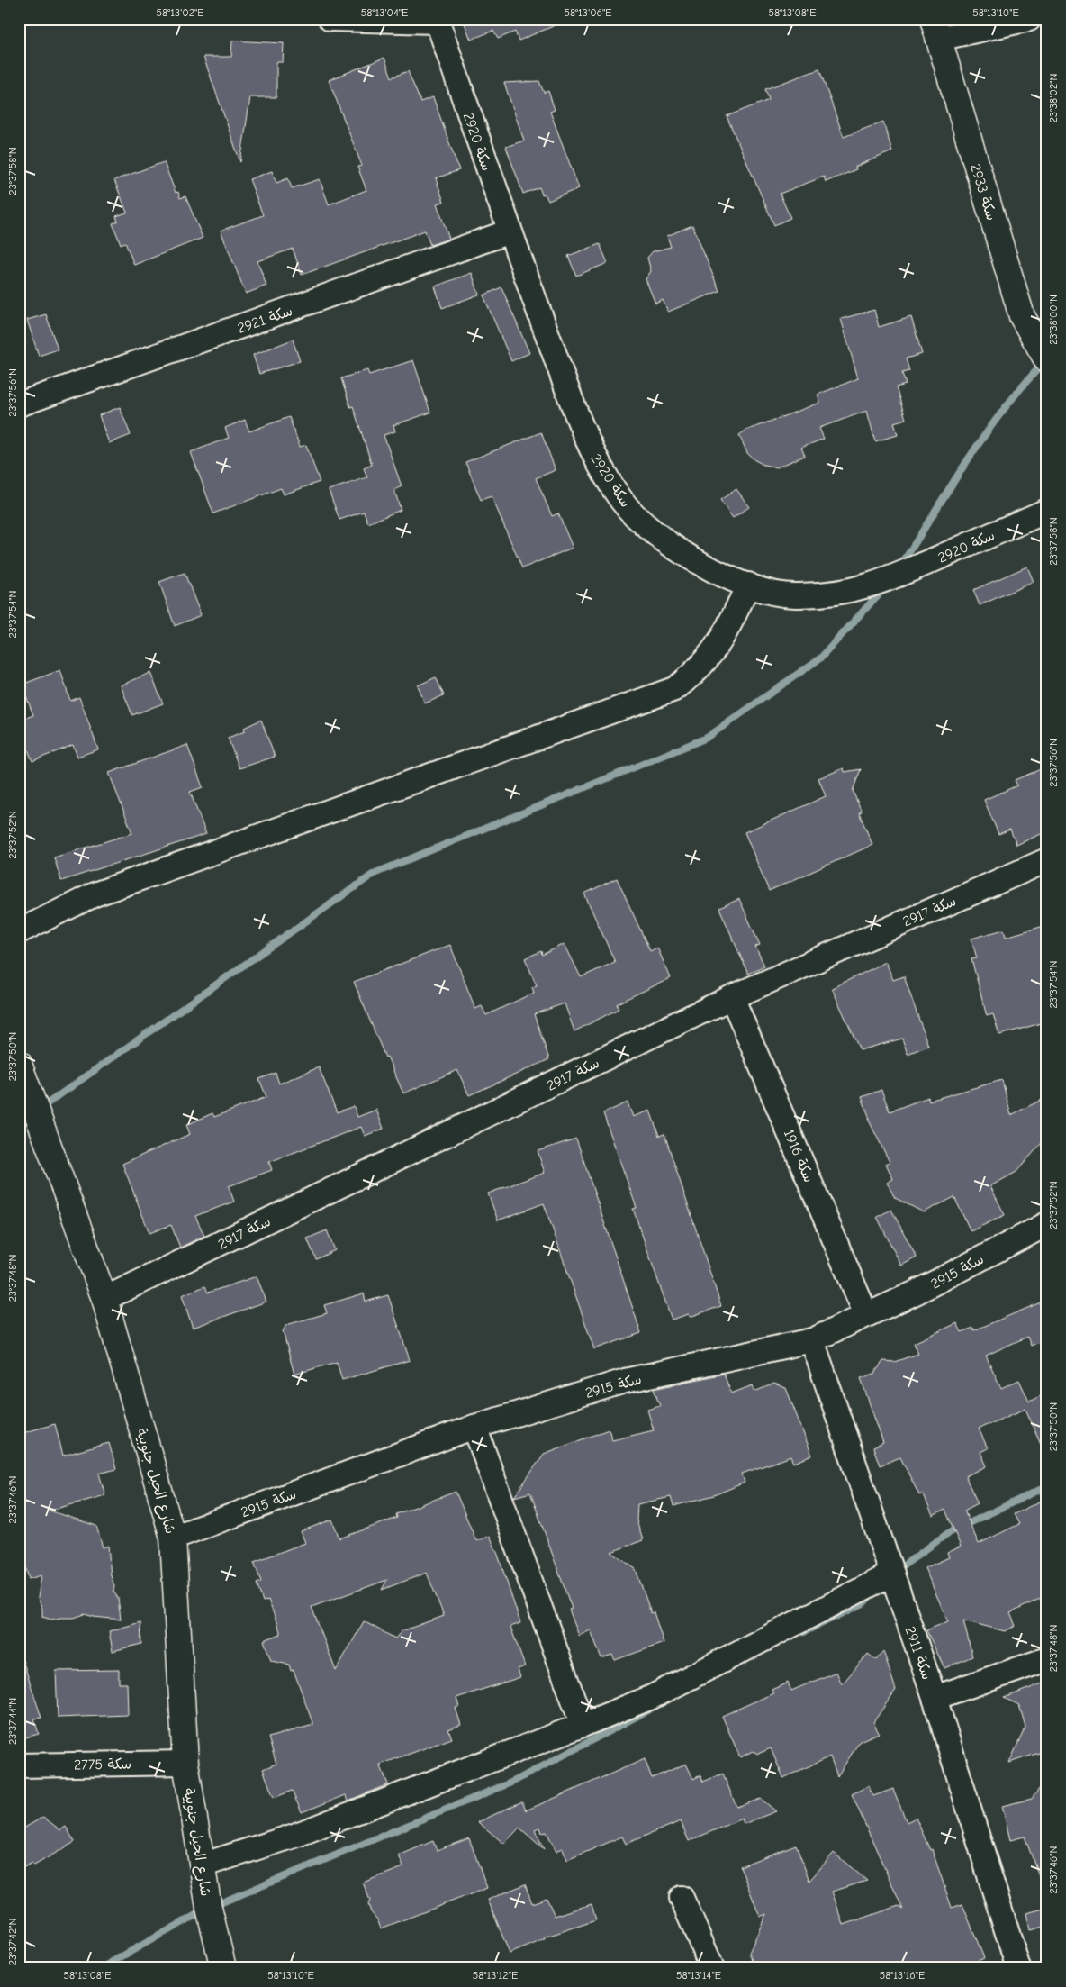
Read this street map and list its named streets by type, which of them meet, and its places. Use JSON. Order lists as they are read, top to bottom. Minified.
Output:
{"streets":{"street":["سكة 2920","سكة 2933","سكة 2921","سكة 2917","سكة 1916","سكة 2915","شارع الحيل جنوبية","سكة 2911","سكة 2775"]},"crossings":[["سكة 2920","سكة 2921"],["سكة 2917","سكة 1916"],["سكة 2917","شارع الحيل جنوبية"],["سكة 1916","سكة 2915"],["سكة 2915","شارع الحيل جنوبية"],["سكة 2915","سكة 2911"],["شارع الحيل جنوبية","سكة 2775"]],"coordinates":["58°13'02\"E","58°13'04\"E","58°13'06\"E","58°13'08\"E","58°13'10\"E","23°38'02\"N","23°37'58\"N","23°38'00\"N","23°37'56\"N","23°37'54\"N","23°37'52\"N","23°37'50\"N","23°37'48\"N","23°37'46\"N","23°37'44\"N","23°37'42\"N","58°13'12\"E","58°13'14\"E","58°13'16\"E"]}
